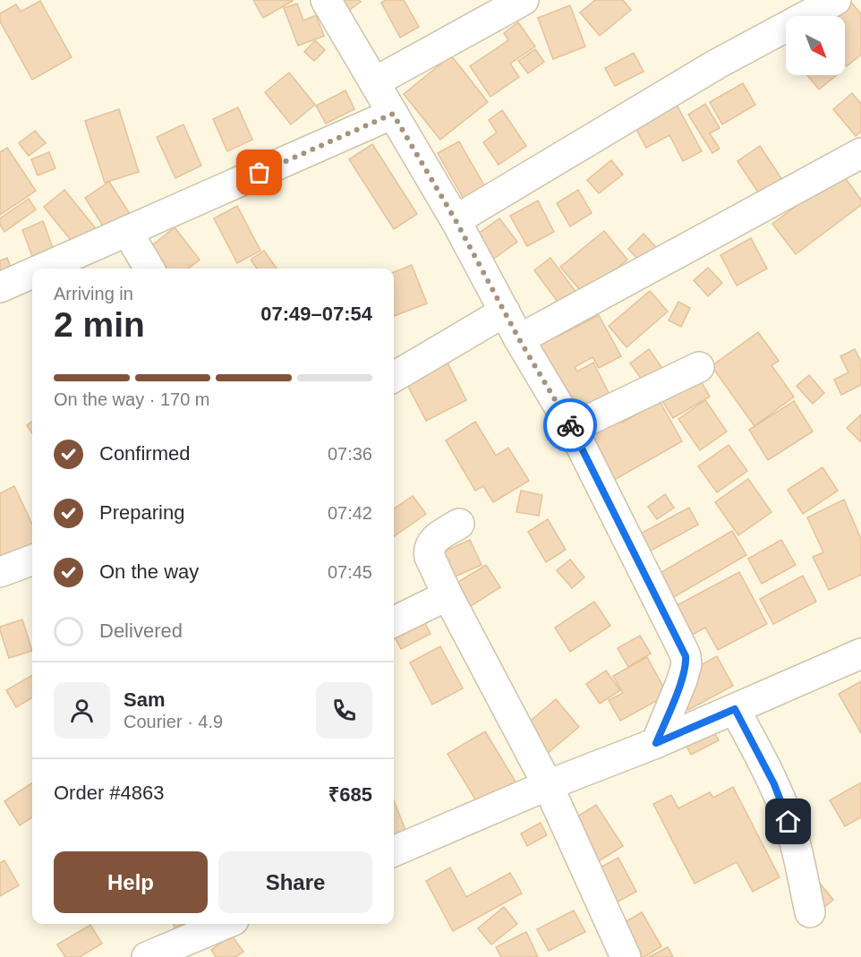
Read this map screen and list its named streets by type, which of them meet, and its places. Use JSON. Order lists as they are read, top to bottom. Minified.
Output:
{"north":"bottom right","page":{"heading":["2 min","Arriving in","07:49–07:54"],"panel":["Sam","Courier · 4.9","Order #4863","₹685"],"bar":"On the way · 170 m","list":[["Confirmed","07:36"],["Preparing","07:42"],["On the way","07:45"],"Delivered"],"buttons":["Help","Share"]}}
